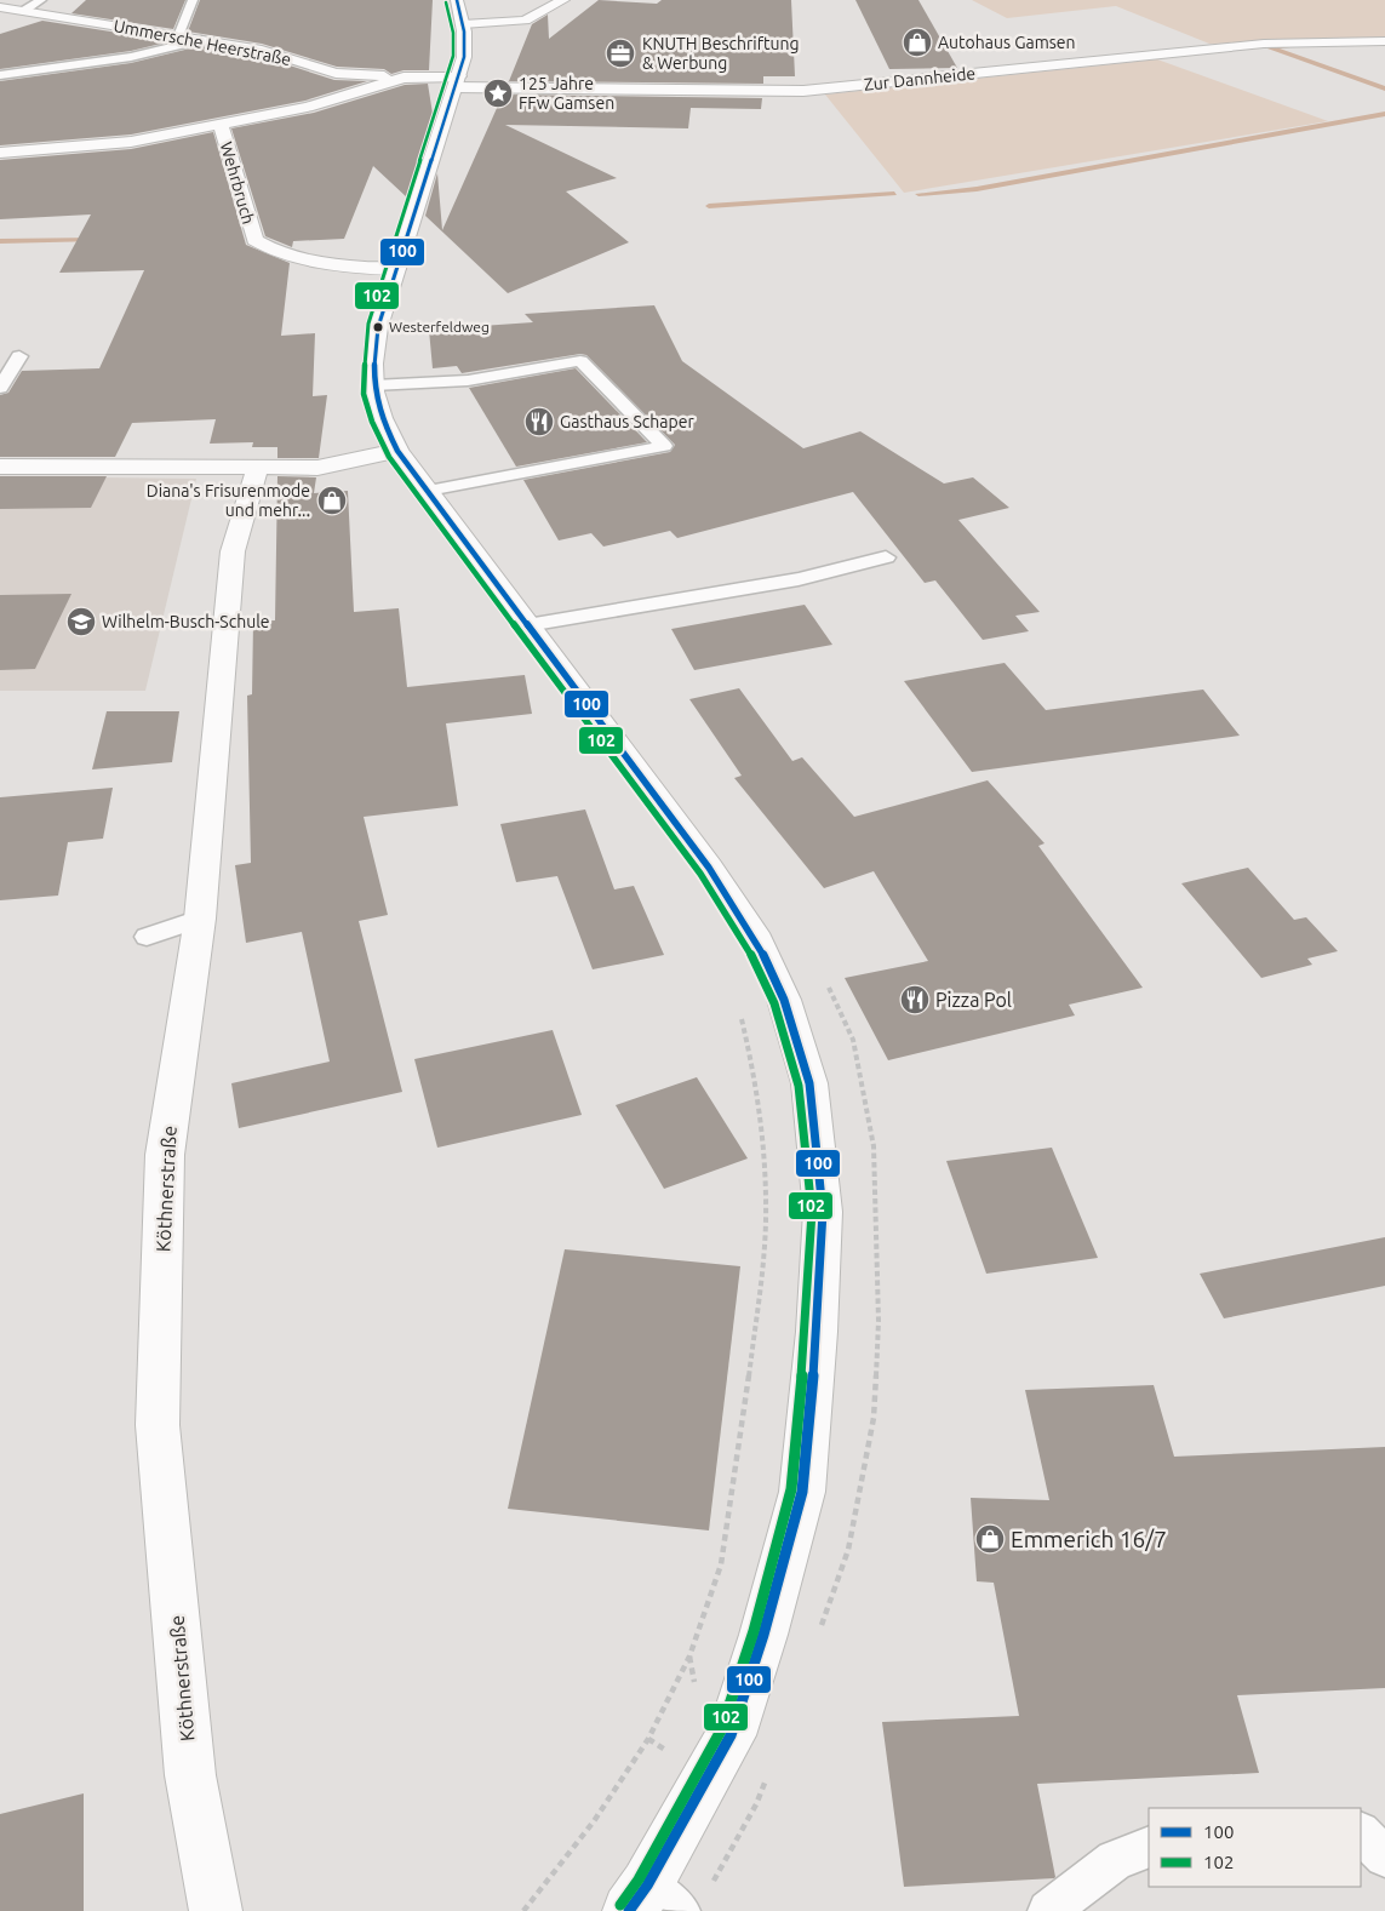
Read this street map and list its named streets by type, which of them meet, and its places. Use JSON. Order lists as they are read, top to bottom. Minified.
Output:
{"streets":{"street":["Ummersche Heerstraße","Zur Dannheide","Wehrbruch","Köthnerstraße"]},"crossings":[["Ummersche Heerstraße","Wehrbruch"],["Zur Dannheide","Wehrbruch"]],"places":{"shop":["Autohaus Gamsen","Diana's Frisurenmode und mehr...","Emmerich 16/7"],"office":["KNUTH Beschriftung & Werbung"],"place":["125 Jahre FFw Gamsen"],"other":["Westerfeldweg"],"restaurant":["Gasthaus Schaper","Pizza Pol"],"school or university":["Wilhelm-Busch-Schule"]},"lines":["transit line 100","transit line 102"],"legend":["100","102"]}
